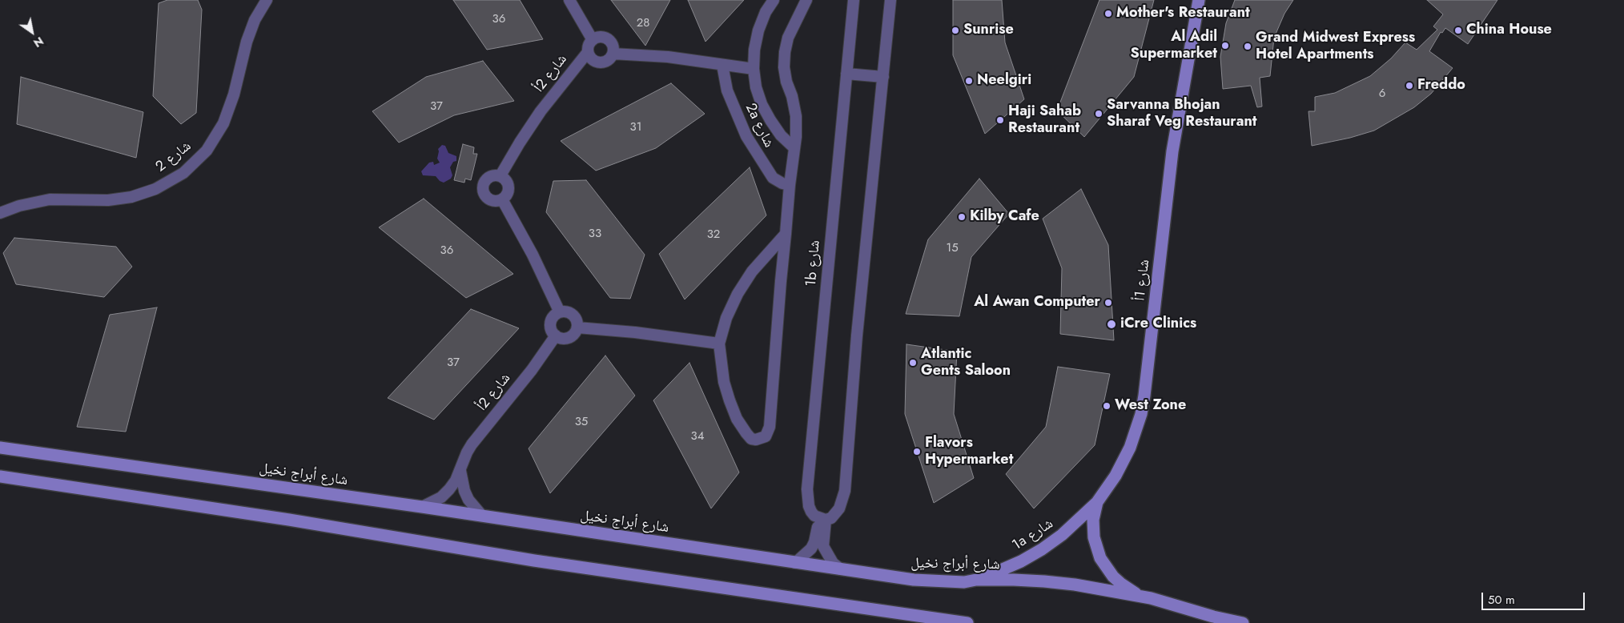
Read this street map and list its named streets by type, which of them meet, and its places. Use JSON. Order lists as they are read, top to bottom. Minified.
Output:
{"streets":{"street":["شارع 2أ","2a شارع","شارع 2","1b شارع","شارع 1أ","شارع أبراج نخيل","1a شارع"]},"crossings":[["شارع 2أ","شارع أبراج نخيل"],["شارع 1أ","شارع أبراج نخيل"],["شارع 1أ","1a شارع"],["شارع أبراج نخيل","1a شارع"]],"places":["Mother's Restaurant","Sunrise","China House","Al Adil Supermarket","Grand Midwest Express Hotel Apartments","Neelgiri","Freddo","Sarvanna Bhojan Sharaf Veg Restaurant","Haji Sahab Restaurant","Kilby Cafe","Al Awan Computer","iCre Clinics","Atlantic Gents Saloon","West Zone","Flavors Hypermarket"],"house_numbers":["36","28","6","37","31","33","32","15","36","37","35","34"],"scale_bar":"50 m","north":"bottom right"}
